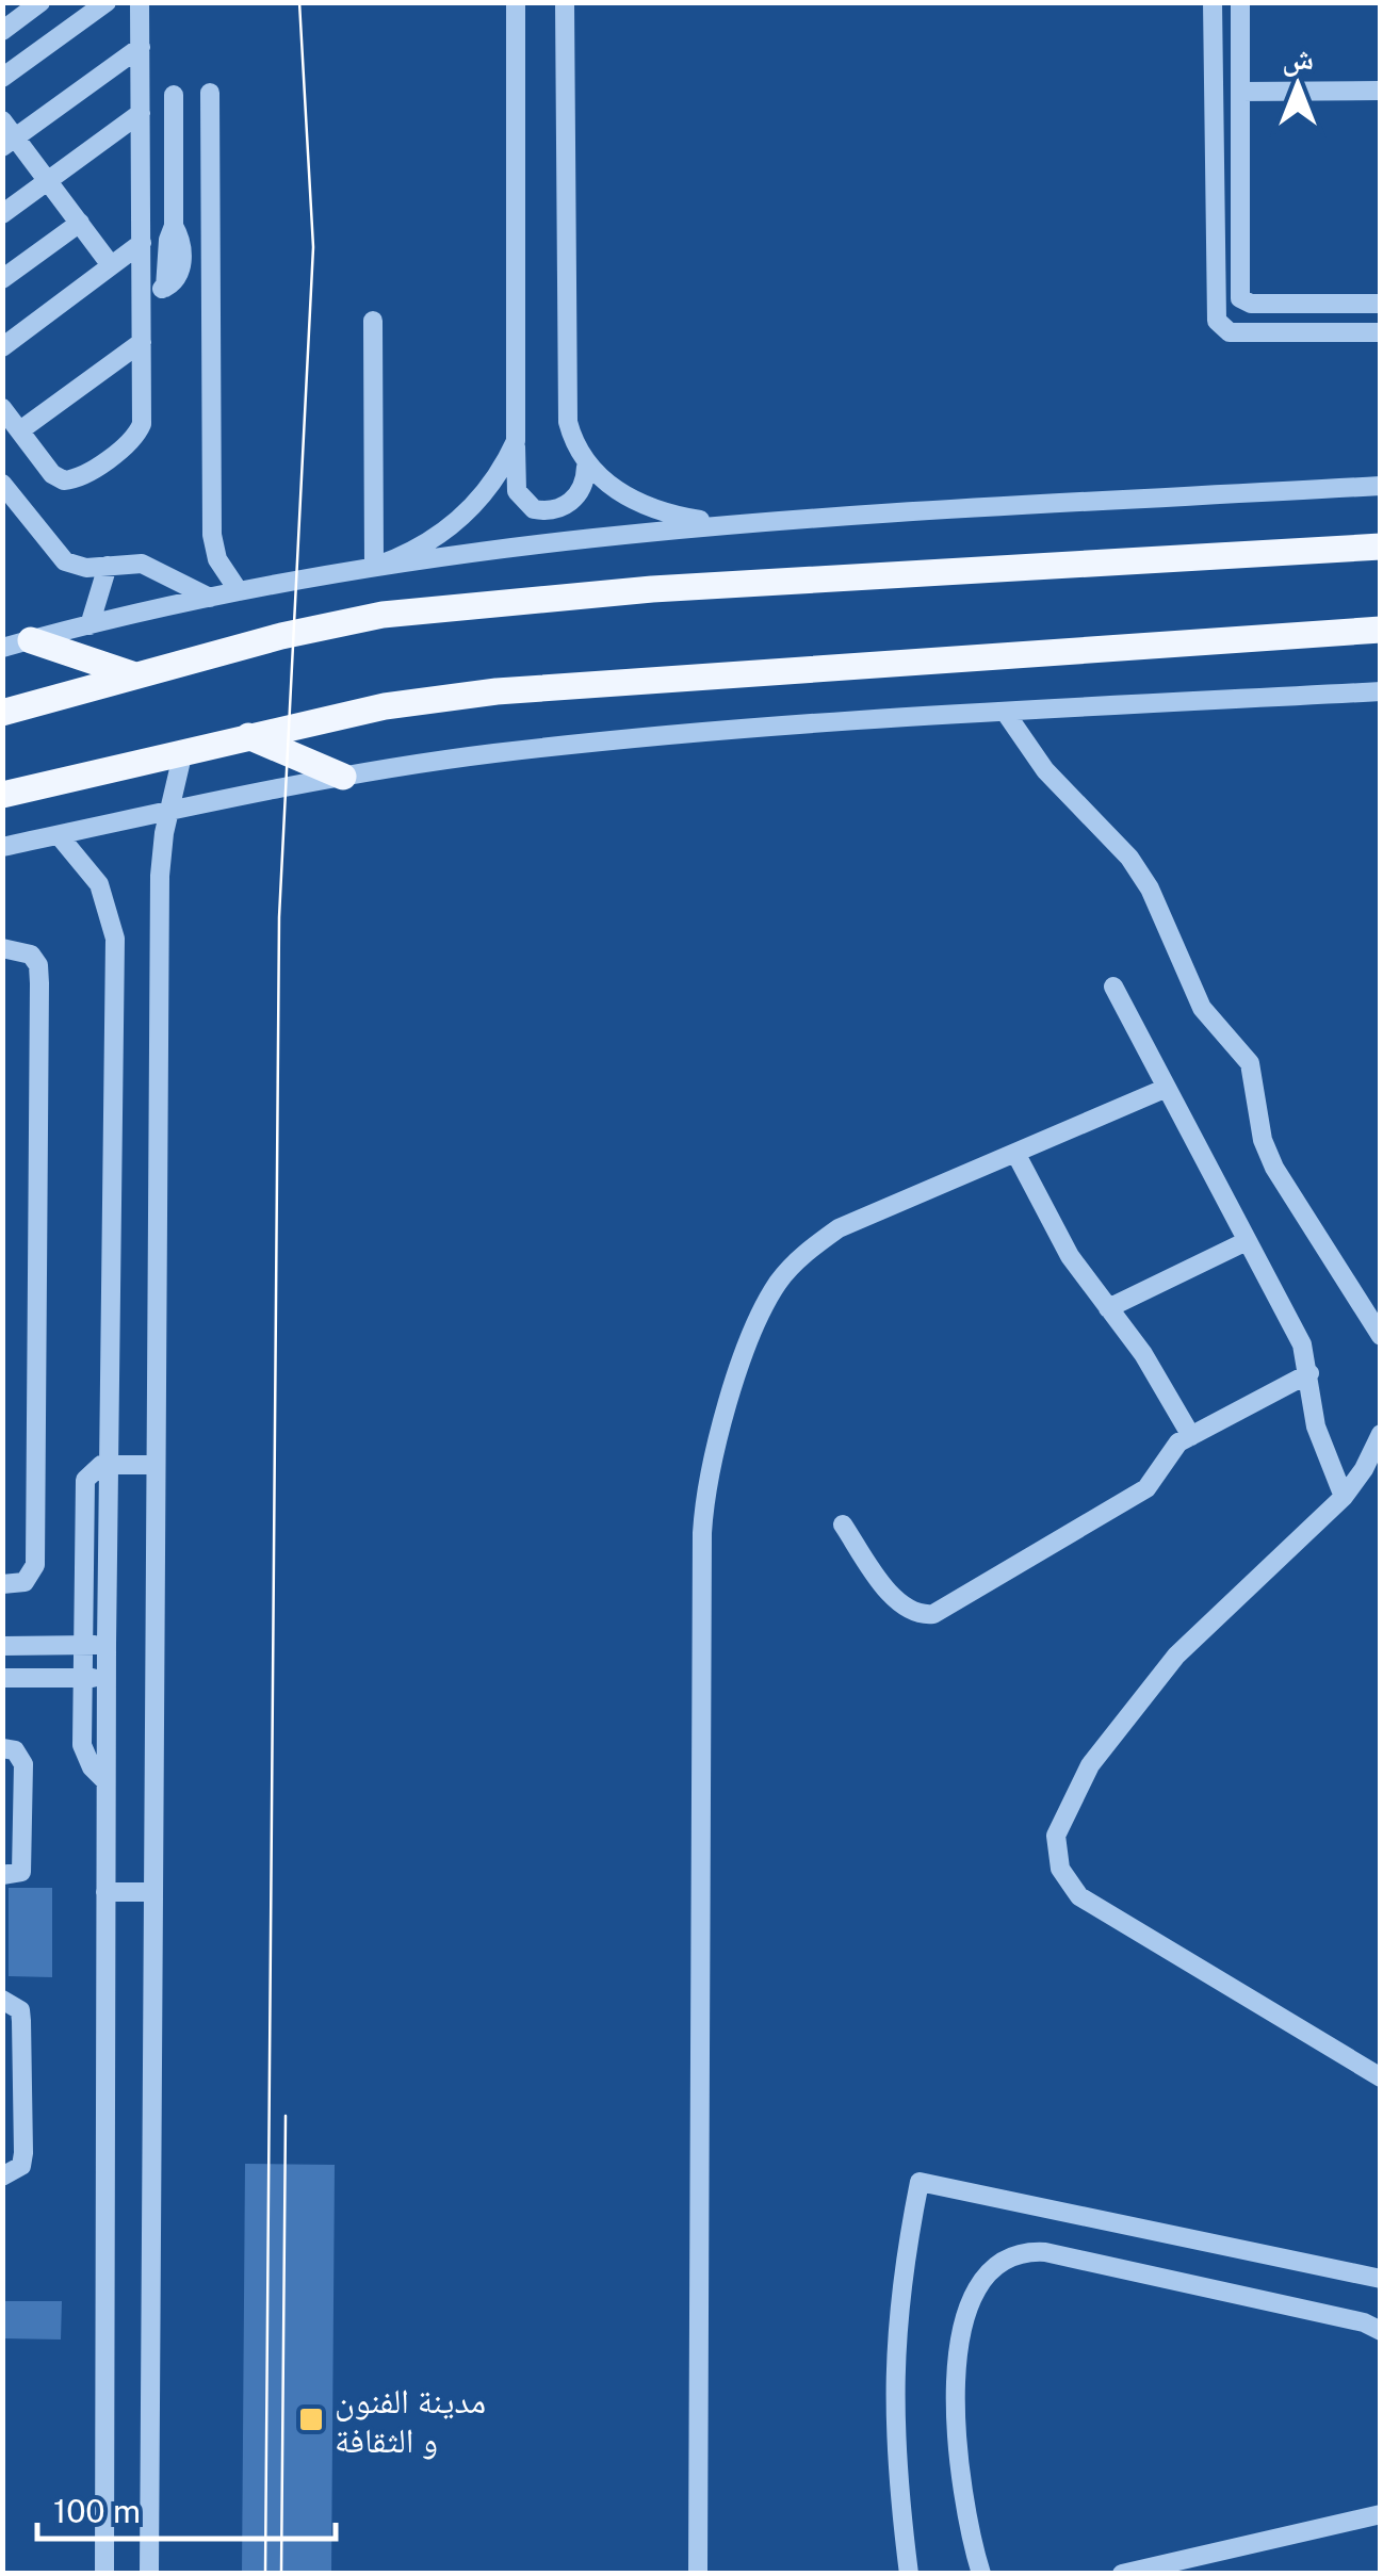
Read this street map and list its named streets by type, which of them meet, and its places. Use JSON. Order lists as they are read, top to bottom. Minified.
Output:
{"places":{"transit":["مدينة الفنون و الثقافة"]},"scale_bar":"100 m","north":"top"}
